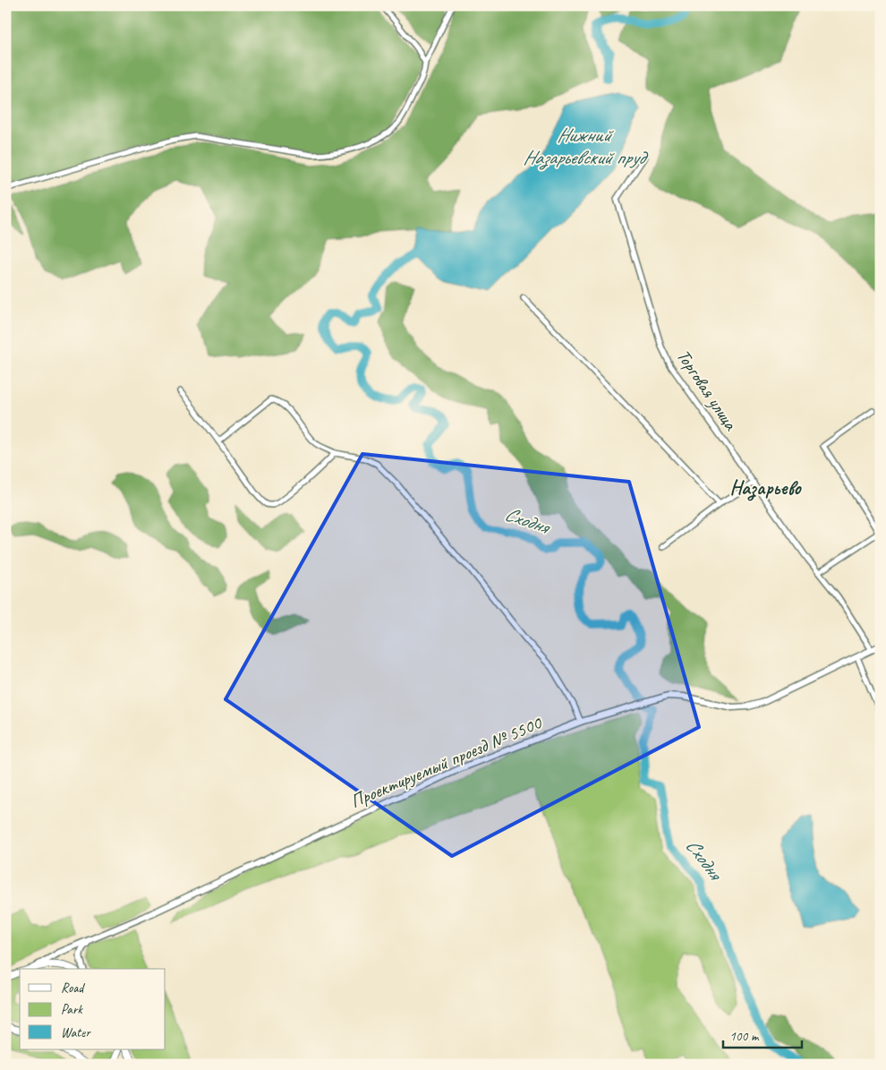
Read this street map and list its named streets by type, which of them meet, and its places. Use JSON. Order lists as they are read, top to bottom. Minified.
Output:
{"streets":{"street":["Торговая улица","Проектируемый проезд № 5500"]},"crossings":[["Торговая улица","Проектируемый проезд № 5500"]],"districts":["Назарьево"],"water":["Нижний Назарьевский пруд","Сходня"],"legend":["Road","Park","Water"],"scale_bar":"100 m"}
